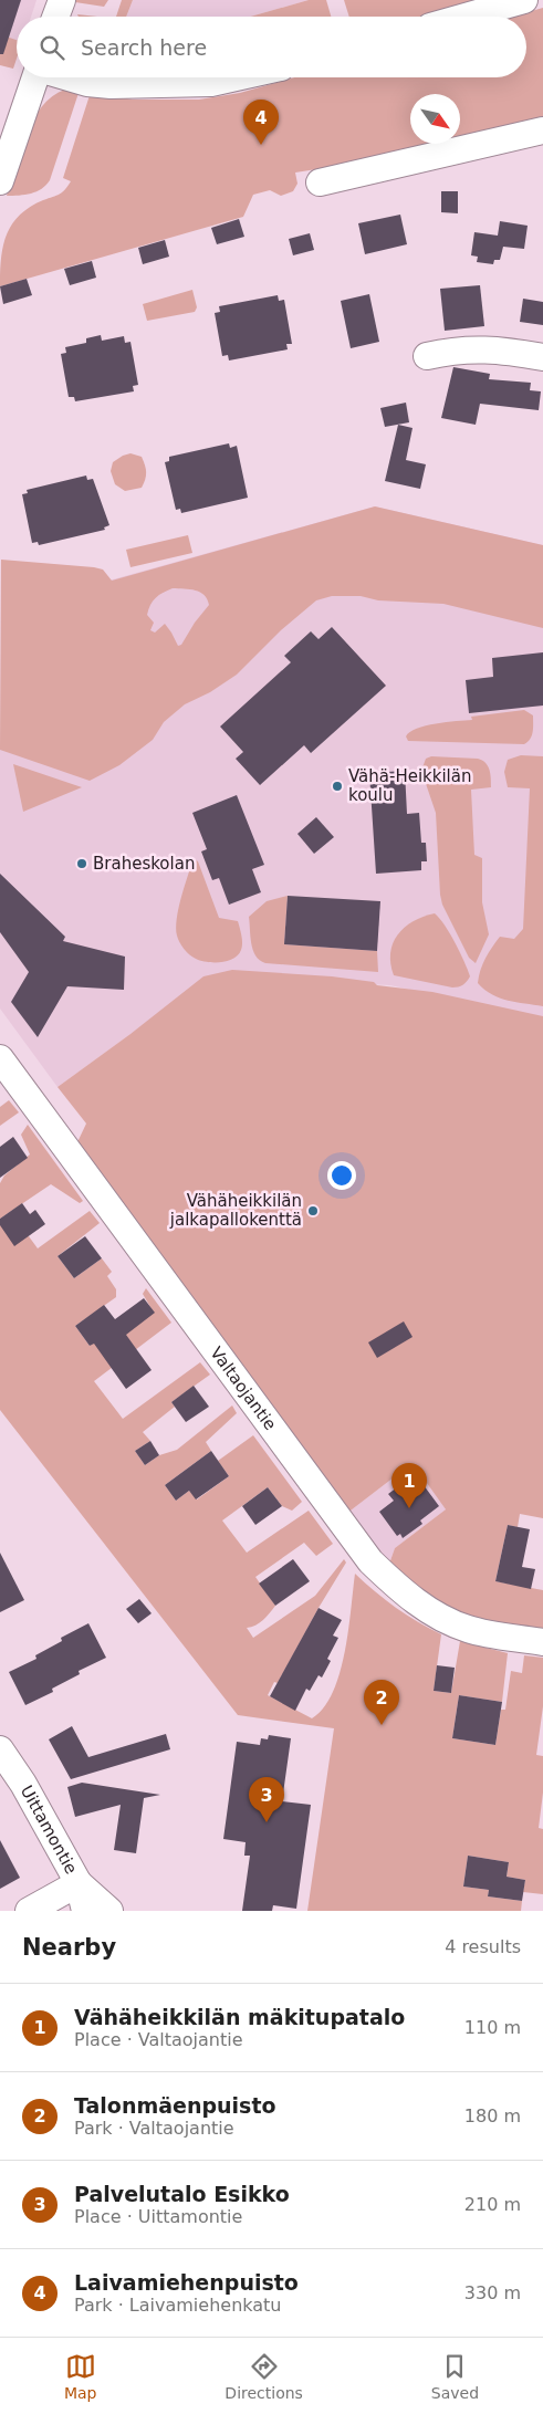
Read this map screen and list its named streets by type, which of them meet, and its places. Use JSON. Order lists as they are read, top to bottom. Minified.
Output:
{"streets":{"street":["Valtaojantie","Uittamontie"]},"places":["Vähä-Heikkilän koulu","Braheskolan","Vähäheikkilän jalkapallokenttä"],"north":"bottom right","page":{"search":"Search here","pins":["4","1","2","3"],"heading":["Nearby","4 results"],"list":[{"mark":"1","name":"Vähäheikkilän mäkitupatalo","note":"Place · Valtaojantie","value":"110 m"},{"mark":"2","name":"Talonmäenpuisto","note":"Park · Valtaojantie","value":"180 m"},{"mark":"3","name":"Palvelutalo Esikko","note":"Place · Uittamontie","value":"210 m"},{"mark":"4","name":"Laivamiehenpuisto","note":"Park · Laivamiehenkatu","value":"330 m"}],"nav":["Map","Directions","Saved"]}}
